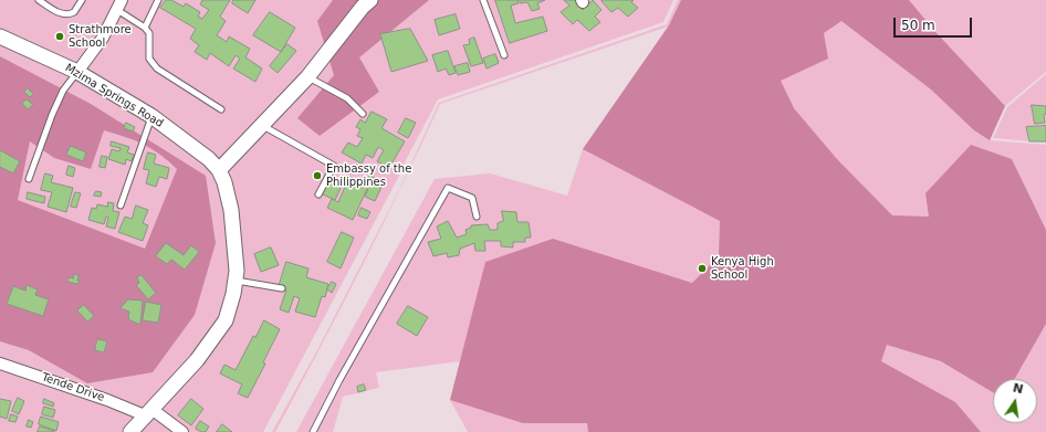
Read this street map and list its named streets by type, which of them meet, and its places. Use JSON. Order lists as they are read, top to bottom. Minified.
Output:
{"streets":{"street":["Mzima Springs Road","Tende Drive"]},"crossings":[["Mzima Springs Road","Tende Drive"]],"places":["Strathmore School","Embassy of the Philippines","Kenya High School"],"scale_bar":"50 m","north":"top"}
